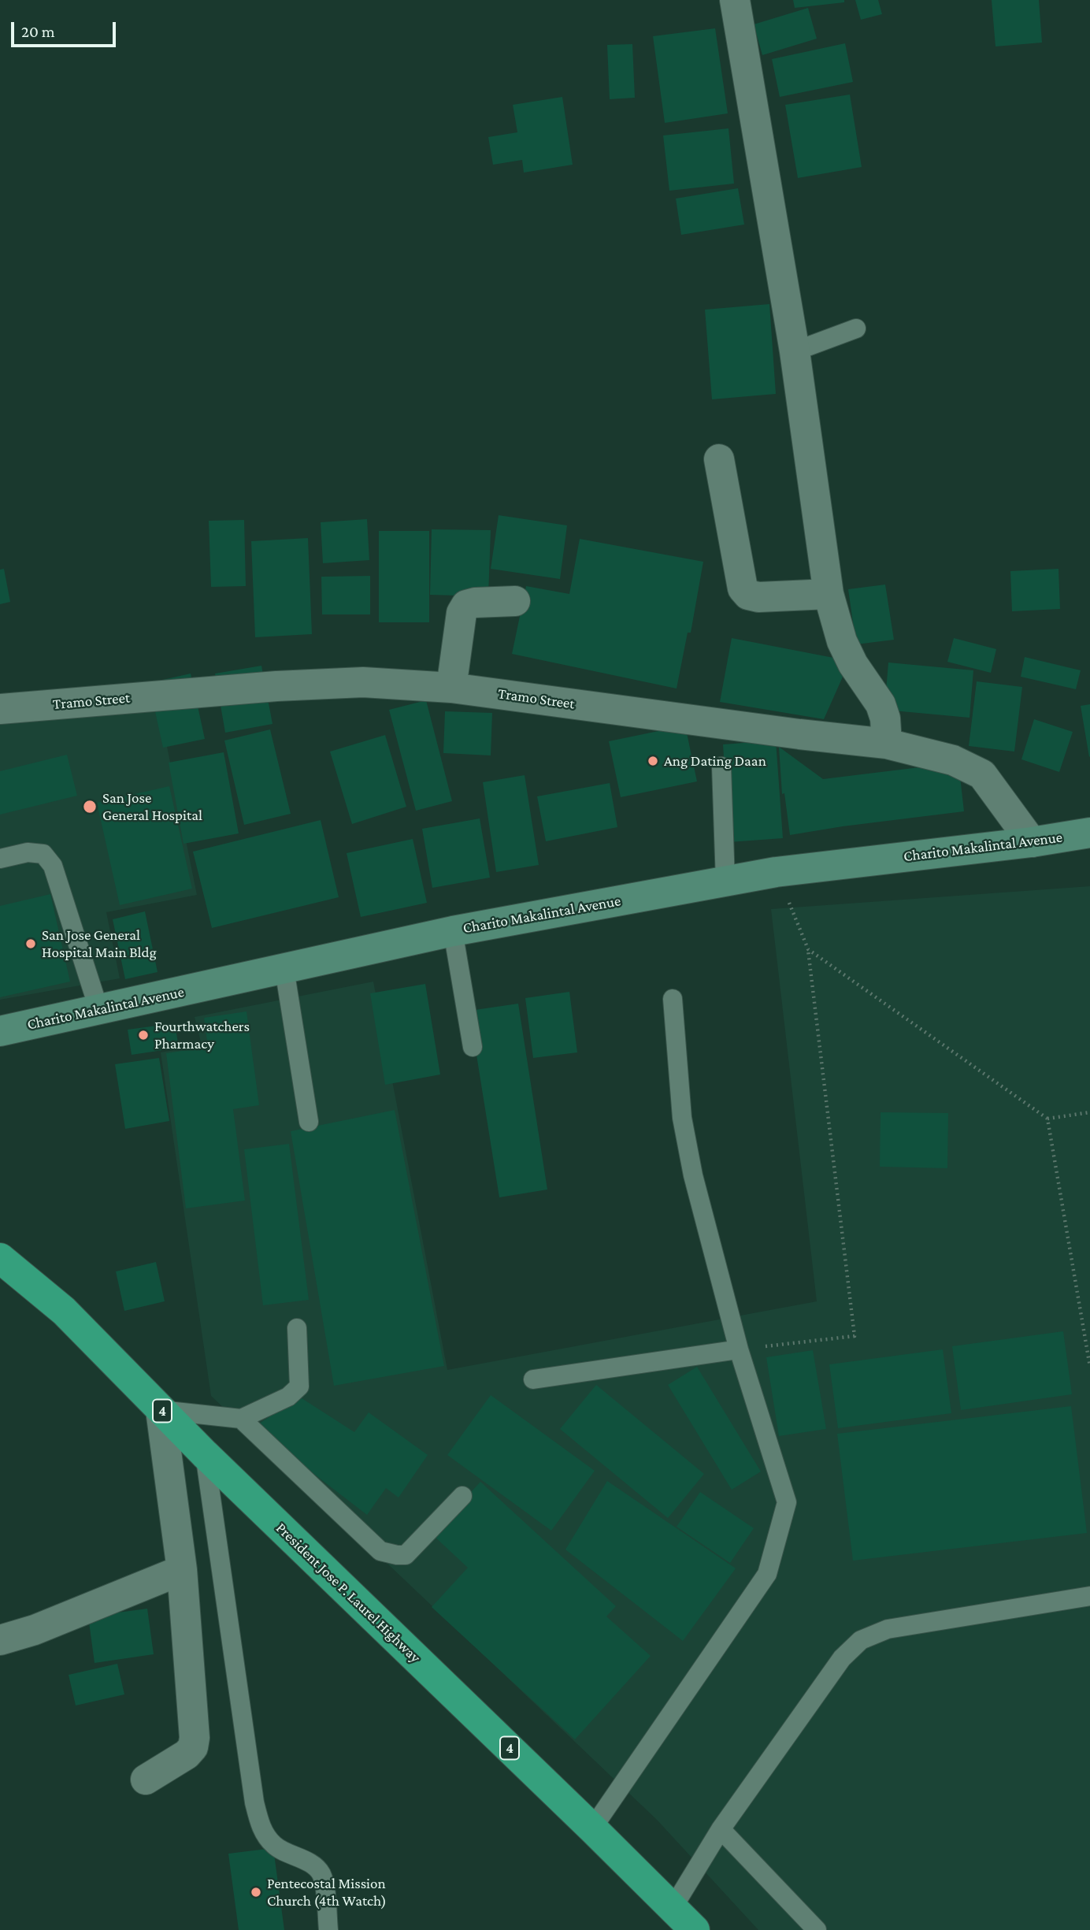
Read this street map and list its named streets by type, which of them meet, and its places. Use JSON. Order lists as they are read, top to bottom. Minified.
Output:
{"streets":{"highway":["4","President Jose P. Laurel Highway"],"main road":["Charito Makalintal Avenue"],"street":["Tramo Street"]},"crossings":[["Tramo Street","Charito Makalintal Avenue"]],"places":["Ang Dating Daan","San Jose General Hospital","San Jose General Hospital Main Bldg","Fourthwatchers Pharmacy","Pentecostal Mission Church (4th Watch)"],"scale_bar":"20 m"}
